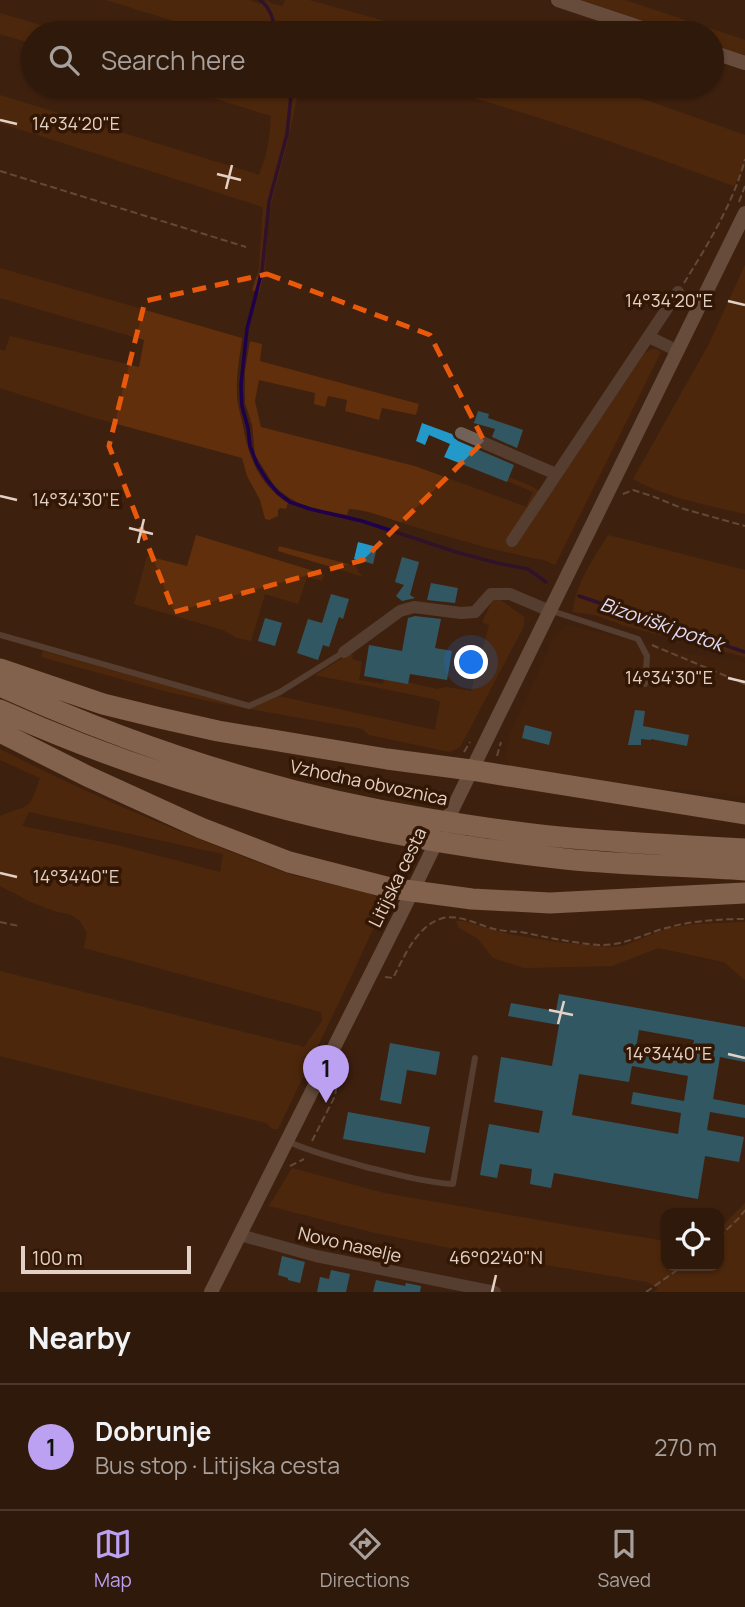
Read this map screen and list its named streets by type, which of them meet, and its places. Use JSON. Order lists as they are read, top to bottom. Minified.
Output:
{"streets":{"highway":["Vzhodna obvoznica"],"main road":["Litijska cesta"],"street":["Novo naselje"]},"crossings":[["Litijska cesta","Novo naselje"]],"water":["Bizoviški potok"],"scale_bar":"100 m","page":{"search":"Search here","pins":"1","scale":"100 m","heading":"Nearby","list":[{"mark":"1","name":"Dobrunje","note":"Bus stop · Litijska cesta","value":"270 m"}],"nav":["Map","Directions","Saved"]},"coordinates":["14°34'20\"E","14°34'30\"E","14°34'40\"E","46°02'40\"N"]}
